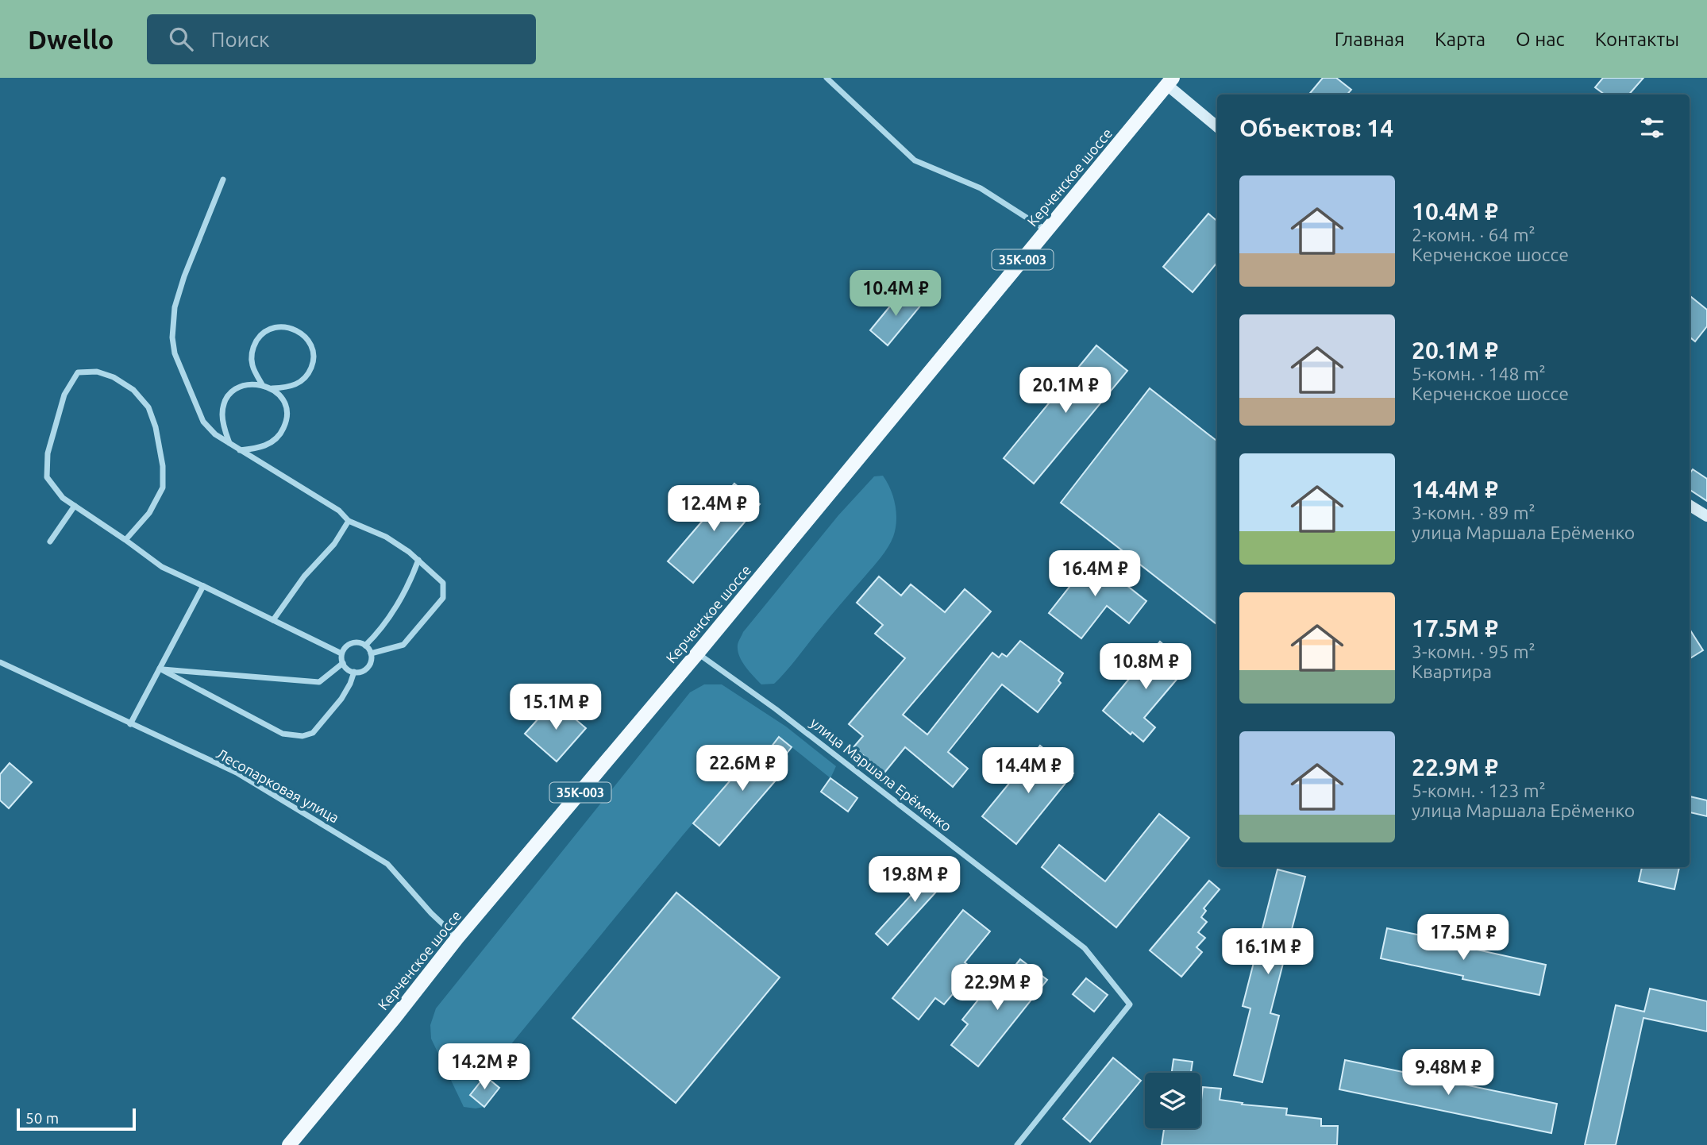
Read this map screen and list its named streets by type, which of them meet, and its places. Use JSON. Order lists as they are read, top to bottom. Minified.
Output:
{"streets":{"main road":["Керченское шоссе","35К-003"],"street":["улица Маршала Ерёменко","Лесопарковая улица"]},"crossings":[["Керченское шоссе","улица Маршала Ерёменко"],["Керченское шоссе","Лесопарковая улица"]],"scale_bar":"50 m","page":{"header":"Dwello","search":"Поиск","nav":["Главная","Карта","О нас","Контакты"],"heading":"Объектов: 14","list":[{"name":"10.4M ₽","note":"2-комн. · 64 m² · Керченское шоссе"},{"name":"20.1M ₽","note":"5-комн. · 148 m² · Керченское шоссе"},{"name":"14.4M ₽","note":"3-комн. · 89 m² · улица Маршала Ерёменко"},{"name":"17.5M ₽","note":"3-комн. · 95 m² · Квартира"},{"name":"22.9M ₽","note":"5-комн. · 123 m² · улица Маршала Ерёменко"}],"price":["10.4M ₽","20.1M ₽","12.4M ₽","16.4M ₽","10.8M ₽","15.1M ₽","22.6M ₽","14.4M ₽","19.8M ₽","17.5M ₽","16.1M ₽","22.9M ₽","14.2M ₽","9.48M ₽"],"scale":"50 m"}}
